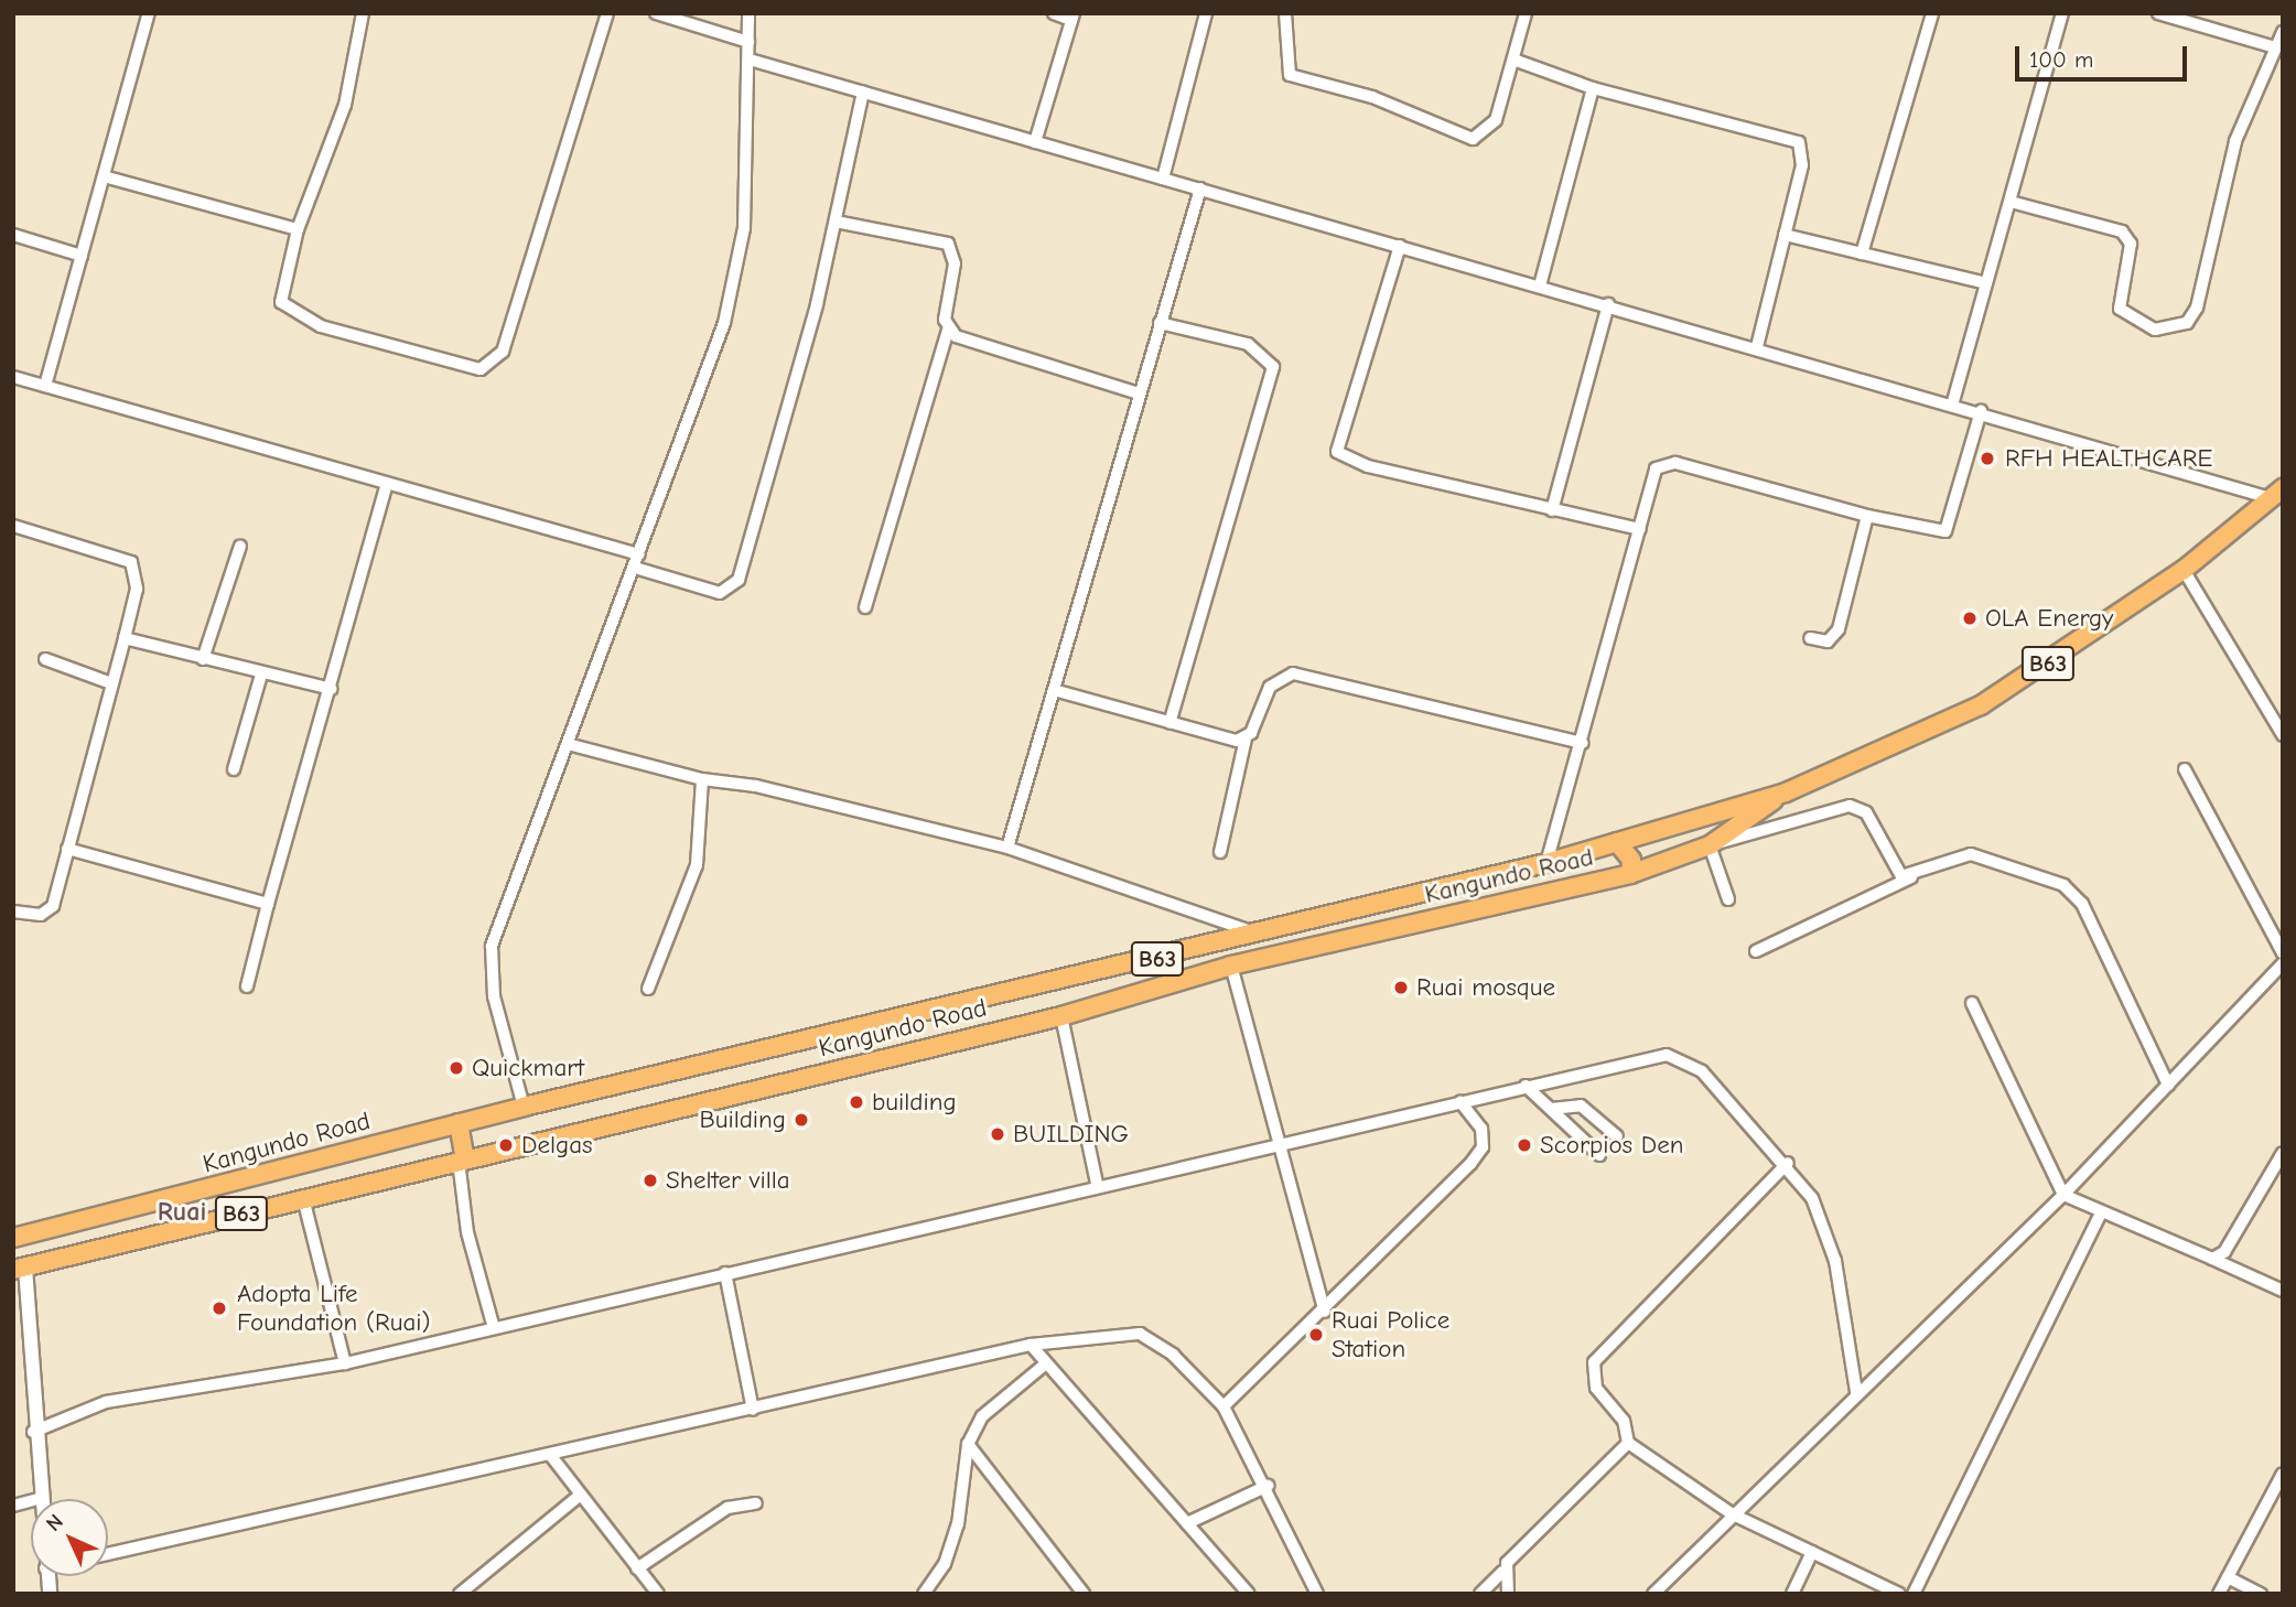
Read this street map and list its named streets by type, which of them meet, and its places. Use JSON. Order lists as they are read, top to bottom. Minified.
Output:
{"streets":{"highway":["B63","Kangundo Road"]},"districts":["Ruai"],"places":["RFH HEALTHCARE","OLA Energy","Ruai mosque","Quickmart","building","Building","BUILDING","Delgas","Scorpios Den","Shelter villa","Adopta Life Foundation (Ruai)","Ruai Police Station"],"scale_bar":"100 m","north":"top left"}
